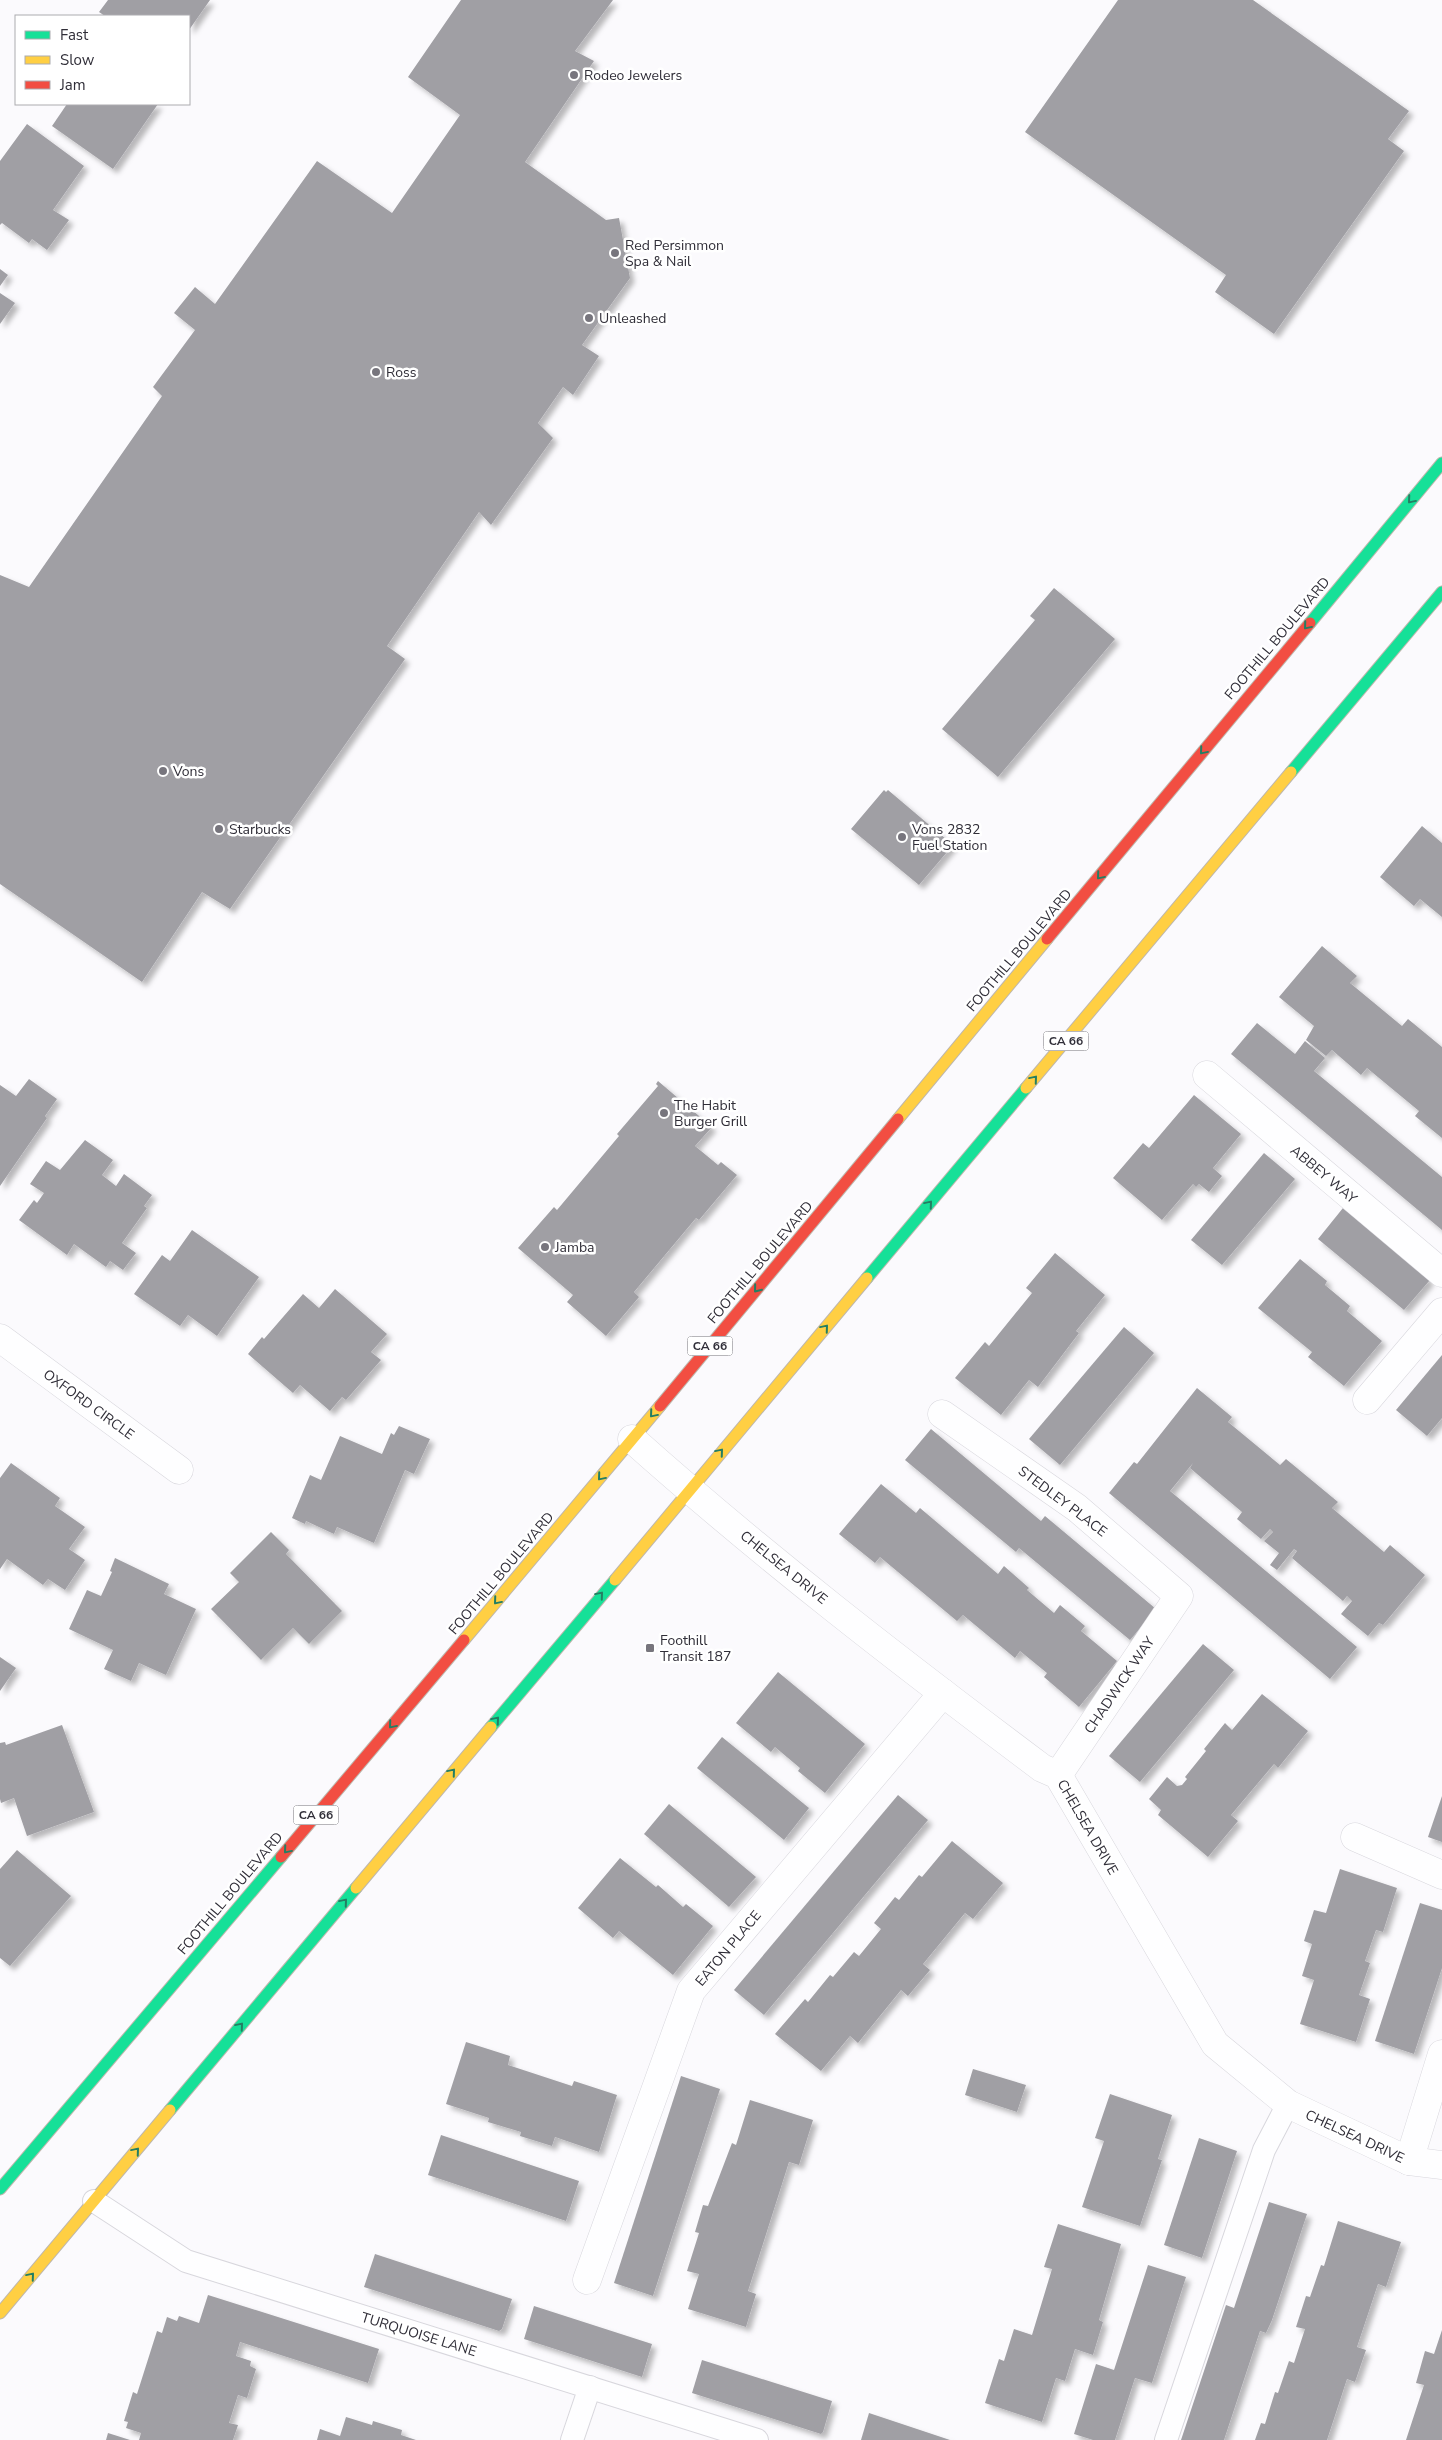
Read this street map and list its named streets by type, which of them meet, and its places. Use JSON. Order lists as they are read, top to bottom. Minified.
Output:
{"streets":{"main road":["FOOTHILL BOULEVARD","CA 66"],"street":["ABBEY WAY","OXFORD CIRCLE","STEDLEY PLACE","CHELSEA DRIVE","CHADWICK WAY","EATON PLACE"],"lane":["TURQUOISE LANE"]},"crossings":[["FOOTHILL BOULEVARD","CHELSEA DRIVE"],["CA 66","CHELSEA DRIVE"],["CA 66","TURQUOISE LANE"],["STEDLEY PLACE","CHADWICK WAY"],["CHELSEA DRIVE","CHADWICK WAY"],["CHELSEA DRIVE","EATON PLACE"]],"places":{"other":["Rodeo Jewelers","Red Persimmon Spa & Nail","Unleashed","Ross","Vons","Starbucks","Vons 2832 Fuel Station","The Habit Burger Grill","Jamba"],"transit":["Foothill Transit 187"]},"legend":["Fast","Slow","Jam"]}
